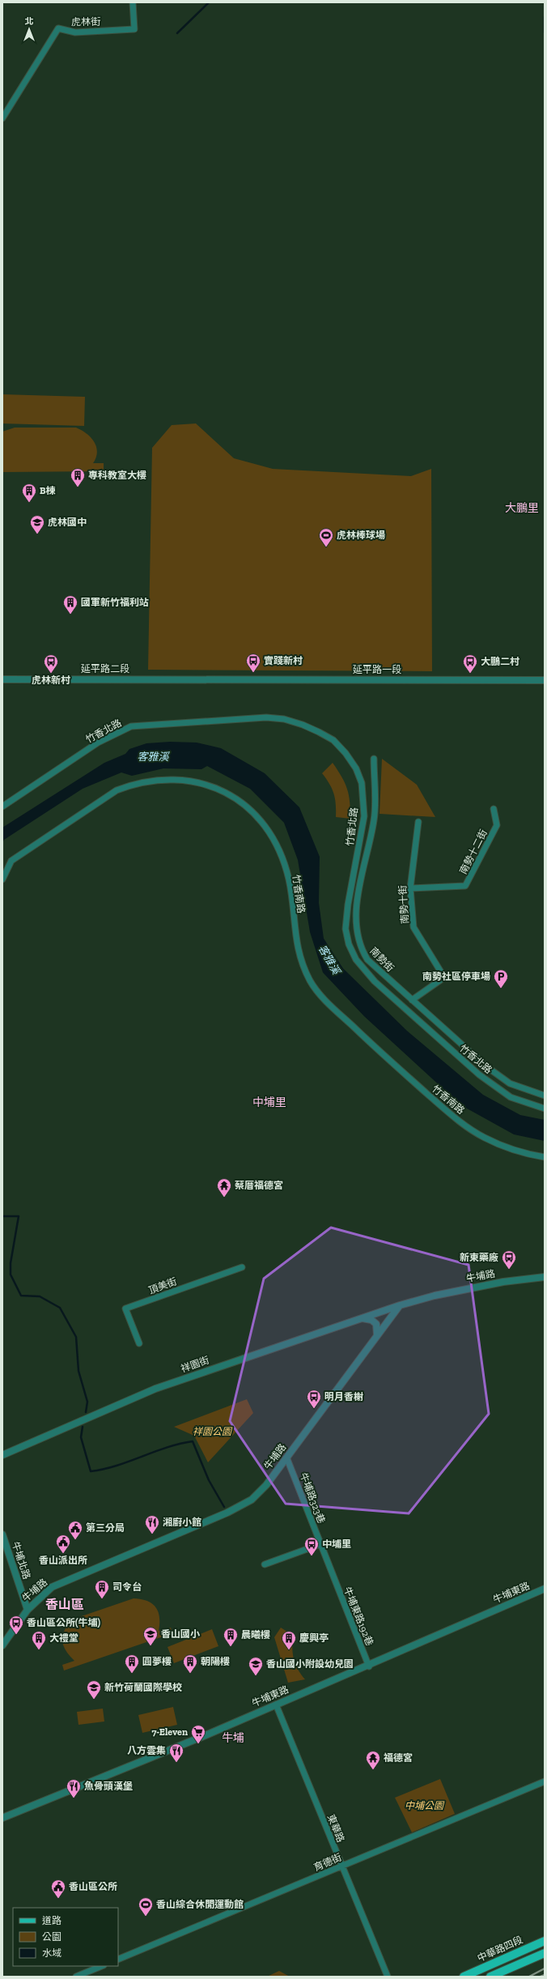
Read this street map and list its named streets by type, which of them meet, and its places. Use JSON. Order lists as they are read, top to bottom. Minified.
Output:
{"streets":{"main road":["中華路四段"],"street":["虎林街","延平路二段","延平路一段","竹香北路","南勢十二街","竹香南路","南勢十街","南勢街","牛埔路","頂美街","祥園街","牛埔路323巷","牛埔北路","牛埔東路","牛埔東路192巷","東華路","育德街"]},"crossings":[["延平路二段","延平路一段"],["南勢十二街","南勢十街"],["南勢十街","南勢街"],["牛埔路","祥園街"],["牛埔路","牛埔路323巷"],["牛埔路","牛埔北路"],["牛埔路323巷","牛埔東路192巷"],["牛埔東路","牛埔東路192巷"],["牛埔東路","東華路"],["東華路","育德街"]],"districts":["大鵬里","中埔里","香山區","牛埔"],"water":["客雅溪"],"parks":["祥園公園","中埔公園"],"places":{"building":["專科教室大樓","B棟","國軍新竹福利站","司令台","晨曦樓","大禮堂","慶興亭","圓夢樓","朝陽樓"],"school or university":["虎林國中","香山國小","香山國小附設幼兒園","新竹荷蘭國際學校"],"sports":["虎林棒球場","香山綜合休閒運動館"],"bus stop":["實踐新村","虎林新村","大鵬二村","新東藥廠","明月香榭","中埔里","香山區公所(牛埔)"],"parking":["南勢社區停車場"],"temple":["蔡厝福德宮","福德宮"],"restaurant":["湘廚小館","八方雲集","魚骨頭漢堡"],"public building":["第三分局","香山派出所","香山區公所"],"supermarket":["7-Eleven"]},"legend":["道路","公園","水域"],"north":"top"}
